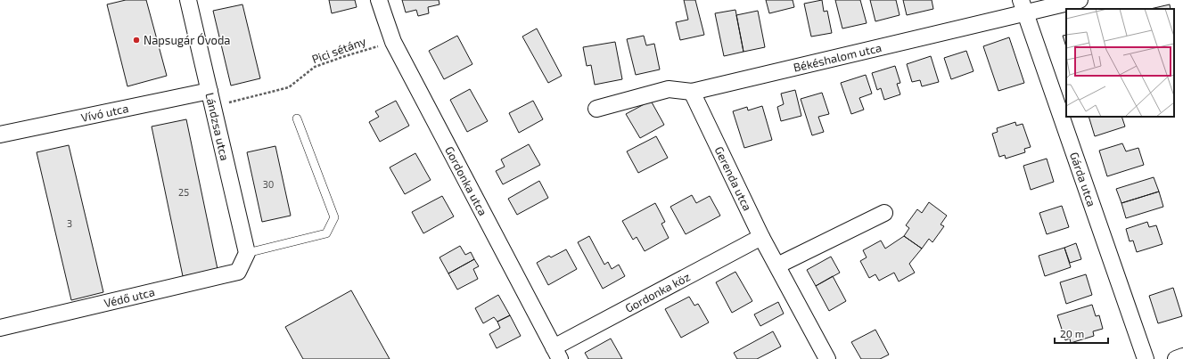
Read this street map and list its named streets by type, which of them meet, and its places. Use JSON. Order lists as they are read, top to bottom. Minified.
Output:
{"streets":{"street":["Békéshalom utca","Vívó utca","Lándzsa utca","Gerenda utca","Gárda utca","Gordonka utca","Gordonka köz","Védő utca"],"path":["Pici sétány"]},"crossings":[["Pici sétány","Lándzsa utca"],["Pici sétány","Gordonka utca"],["Békéshalom utca","Gerenda utca"],["Békéshalom utca","Gárda utca"],["Vívó utca","Lándzsa utca"],["Lándzsa utca","Védő utca"],["Gerenda utca","Gordonka köz"],["Gordonka utca","Gordonka köz"]],"places":["Napsugár Óvoda"],"house_numbers":["30","25","3"],"scale_bar":"20 m"}
